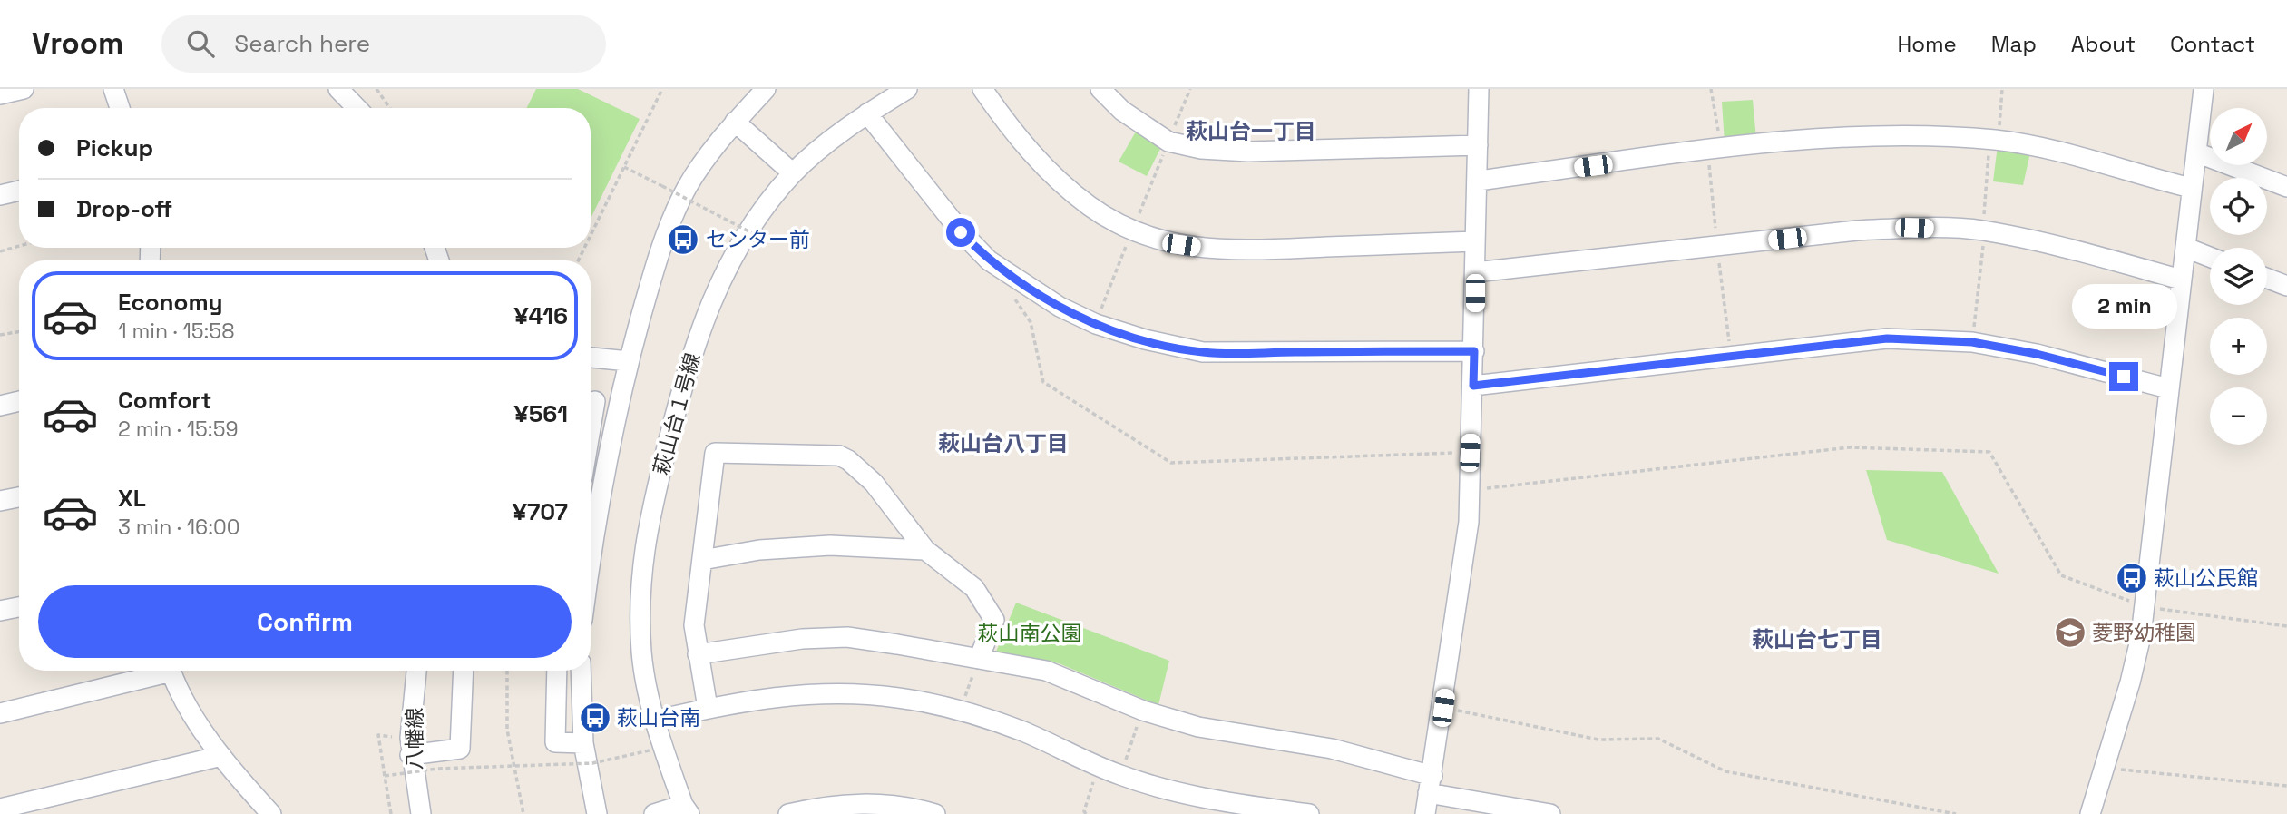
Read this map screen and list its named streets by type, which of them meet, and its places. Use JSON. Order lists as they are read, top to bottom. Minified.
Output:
{"streets":{"street":["萩山台１号線","八幡線"]},"districts":["萩山台一丁目","萩山台八丁目","萩山台七丁目"],"parks":["萩山南公園"],"places":{"bus stop":["センター前","萩山公民館","萩山台南"],"school or university":["菱野幼稚園"]},"north":"top right","page":{"header":"Vroom","search":"Search here","nav":["Home","Map","About","Contact"],"map_buttons":["+","−"],"banner":["Pickup","Drop-off"],"list":[{"name":"Economy","note":"1 min · 15:58","value":"¥416"},{"name":"Comfort","note":"2 min · 15:59","value":"¥561"},{"name":"XL","note":"3 min · 16:00","value":"¥707"}],"bubble":"2 min","buttons":"Confirm"}}
